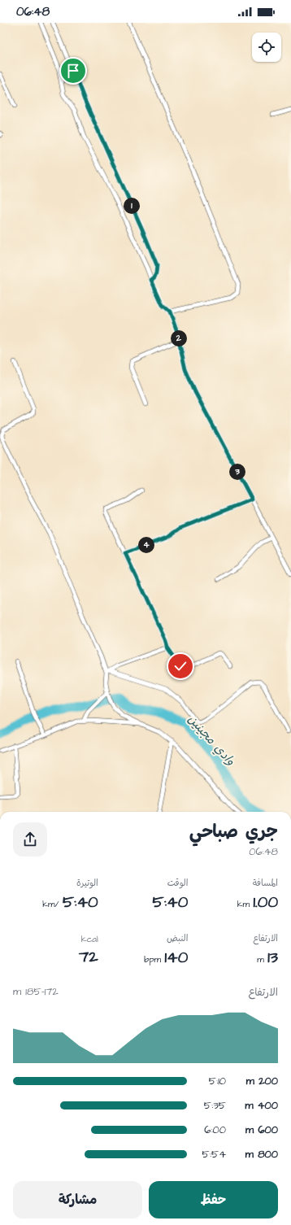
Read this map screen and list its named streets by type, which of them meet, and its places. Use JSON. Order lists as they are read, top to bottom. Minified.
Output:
{"water":["وادي مجينين"],"page":{"status":"06:48","pins":["1","2","3","4"],"heading":["جري صباحي","06:48"],"stats":[["المسافة","1.00 km"],["الوقت","5:40"],["الوتيرة","5:40 /km"],["الارتفاع","13 m"],["النبض","140 bpm"],["kcal","72"]],"chart":["الارتفاع","172–185 m"],"list":[{"name":"200 m","note":"5:10"},{"name":"400 m","note":"5:35"},{"name":"600 m","note":"6:00"},{"name":"800 m","note":"5:54"}],"buttons":["حفظ","مشاركة"]}}
